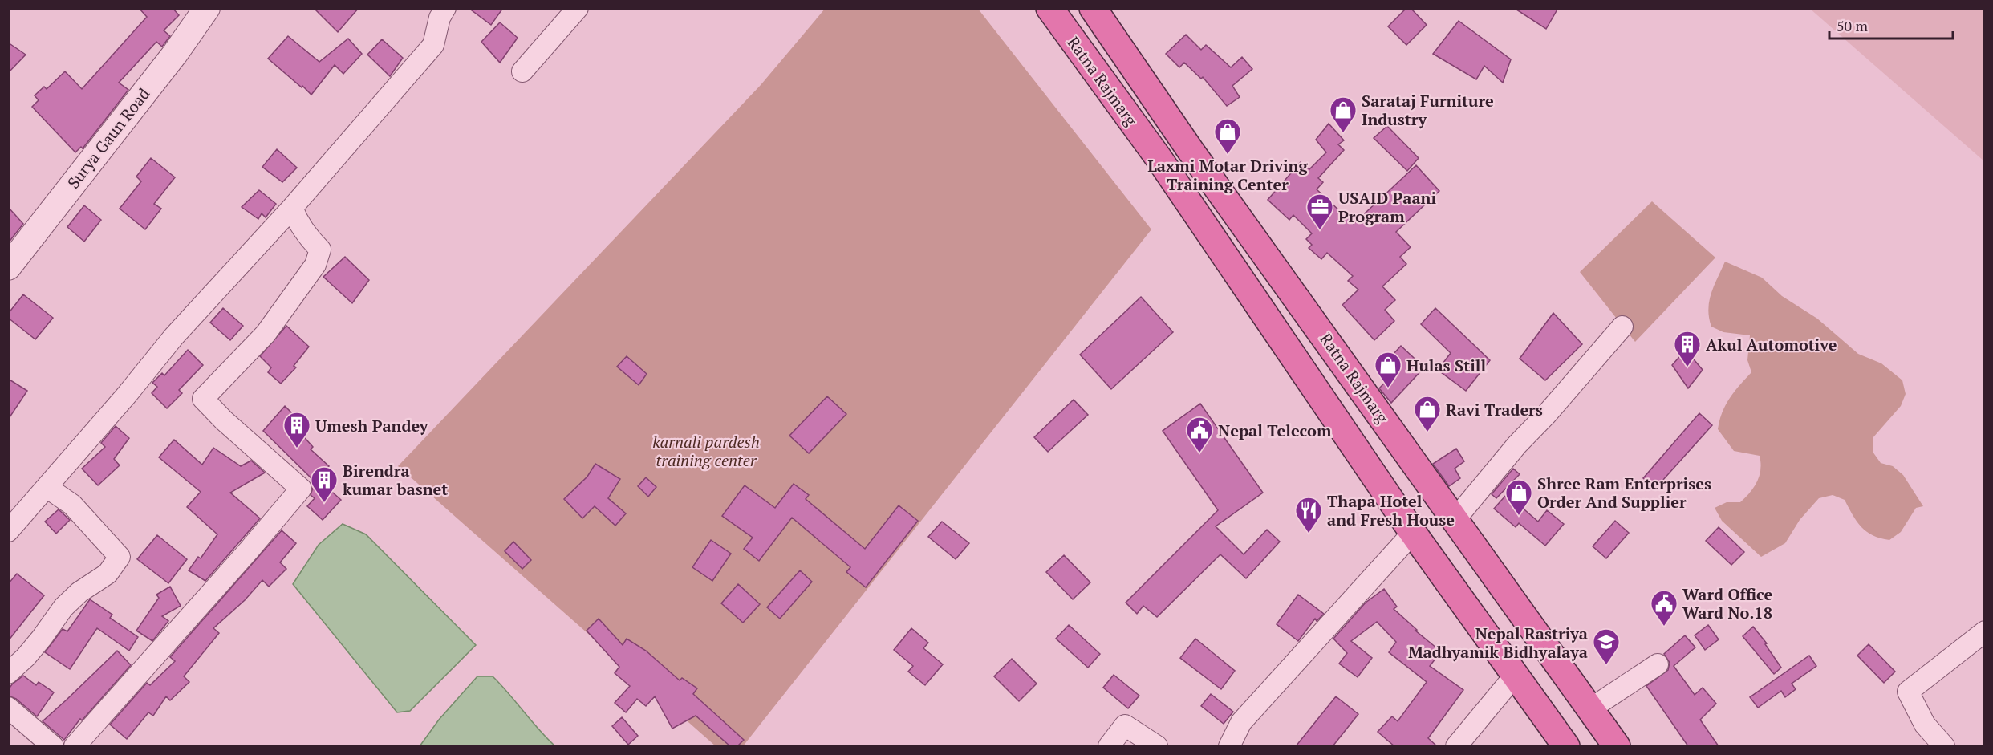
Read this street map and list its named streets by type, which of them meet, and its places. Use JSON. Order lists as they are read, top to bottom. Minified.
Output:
{"streets":{"highway":["Ratna Rajmarg"],"street":["Surya Gaun Road"]},"parks":["karnali pardesh training center"],"places":{"shop":["Sarataj Furniture Industry","Laxmi Motar Driving Training Center","Hulas Still","Ravi Traders","Shree Ram Enterprises Order And Supplier"],"office":["USAID Paani Program"],"building":["Akul Automotive","Umesh Pandey","Birendra kumar basnet"],"public building":["Nepal Telecom","Ward Office Ward No.18"],"restaurant":["Thapa Hotel and Fresh House"],"school or university":["Nepal Rastriya Madhyamik Bidhyalaya"]},"scale_bar":"50 m"}
